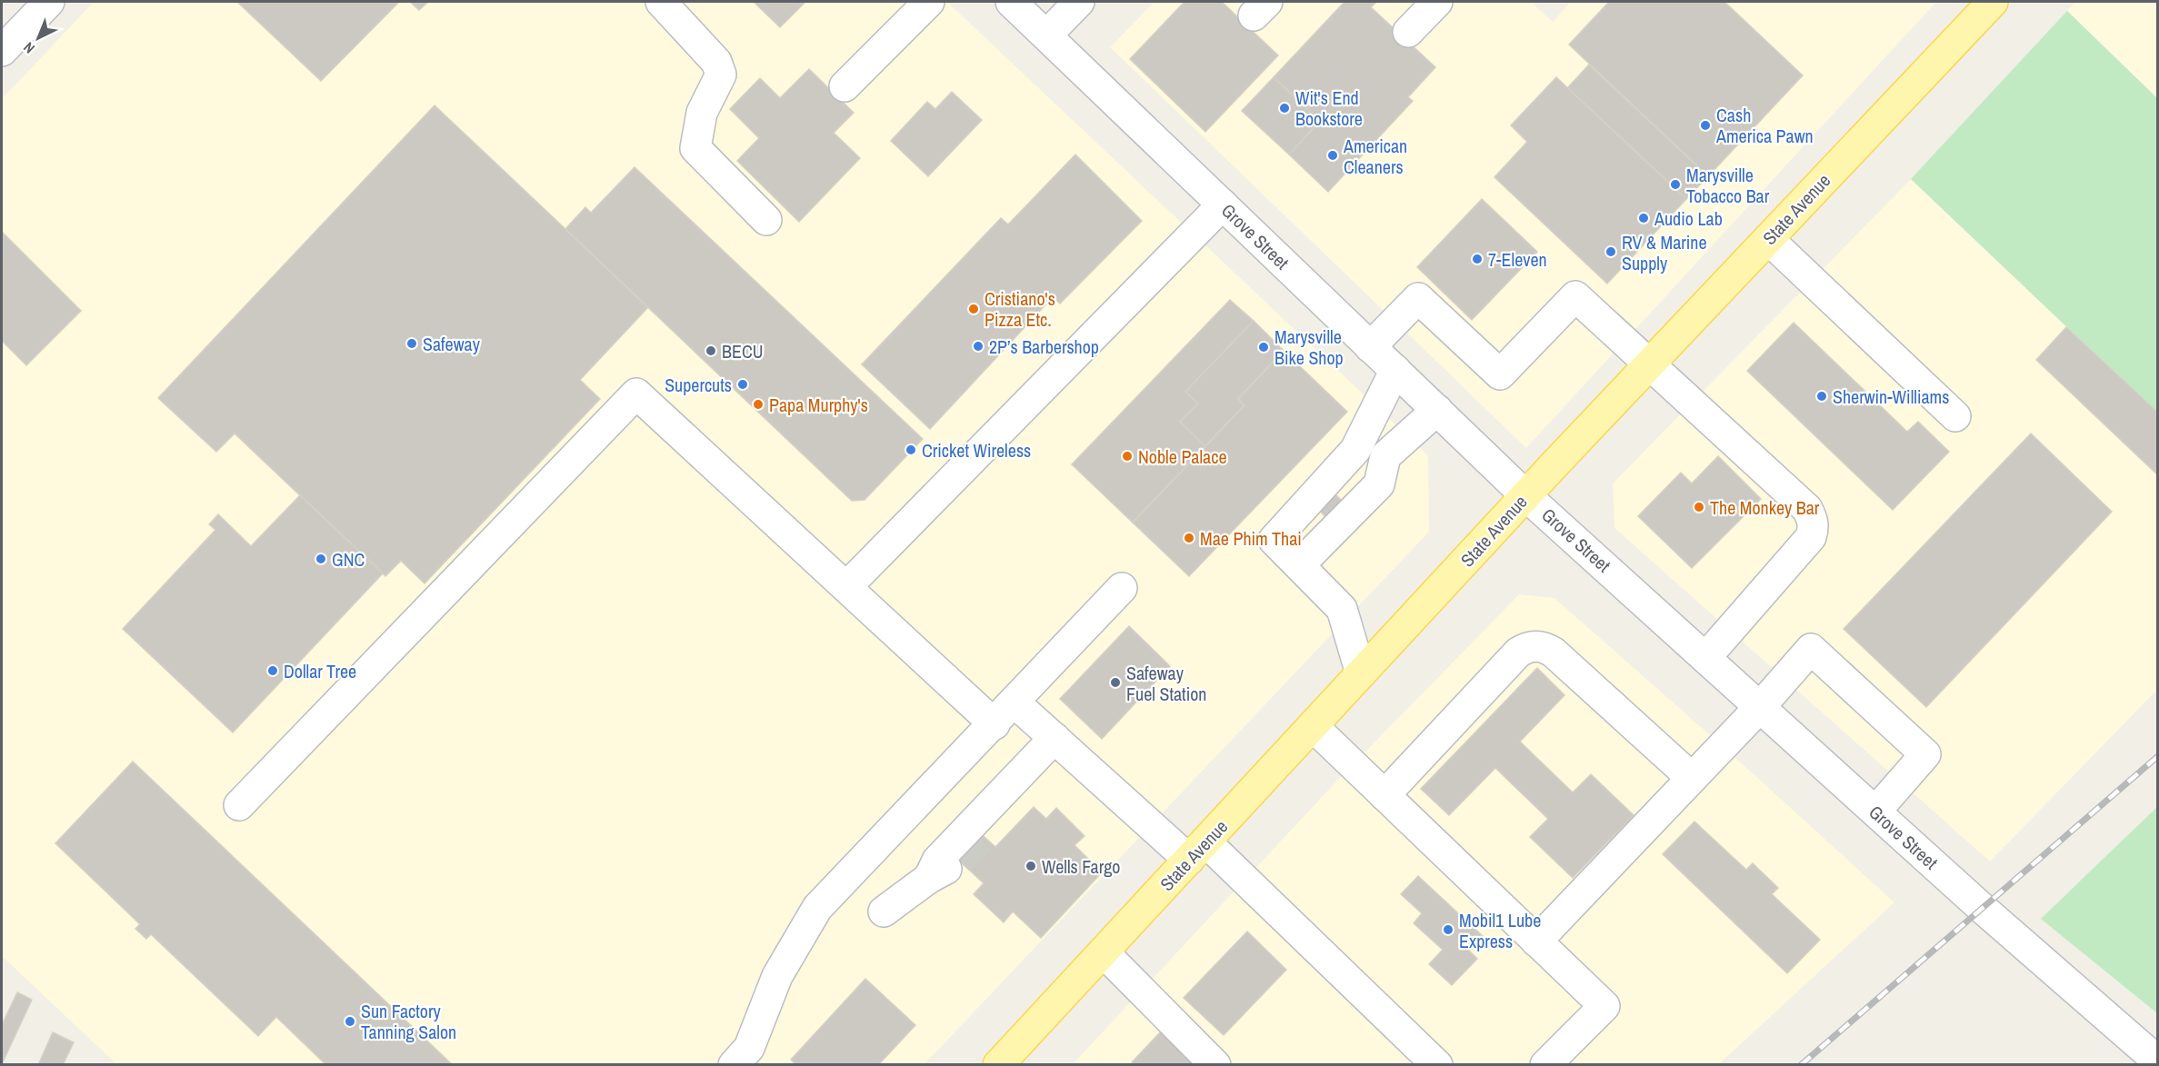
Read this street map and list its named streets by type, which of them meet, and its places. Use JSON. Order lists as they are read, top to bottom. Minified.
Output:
{"streets":{"main road":["State Avenue"],"street":["Grove Street"]},"crossings":[["State Avenue","Grove Street"]],"places":["Wit's End Bookstore","Cash America Pawn","American Cleaners","Marysville Tobacco Bar","Audio Lab","RV & Marine Supply","7-Eleven","Cristiano's Pizza Etc.","Safeway","2P’s Barbershop","Marysville Bike Shop","BECU","Supercuts","Sherwin-Williams","Papa Murphy's","Cricket Wireless","Noble Palace","The Monkey Bar","Mae Phim Thai","GNC","Dollar Tree","Safeway Fuel Station","Wells Fargo","Mobil1 Lube Express","Sun Factory Tanning Salon"],"north":"bottom left"}
